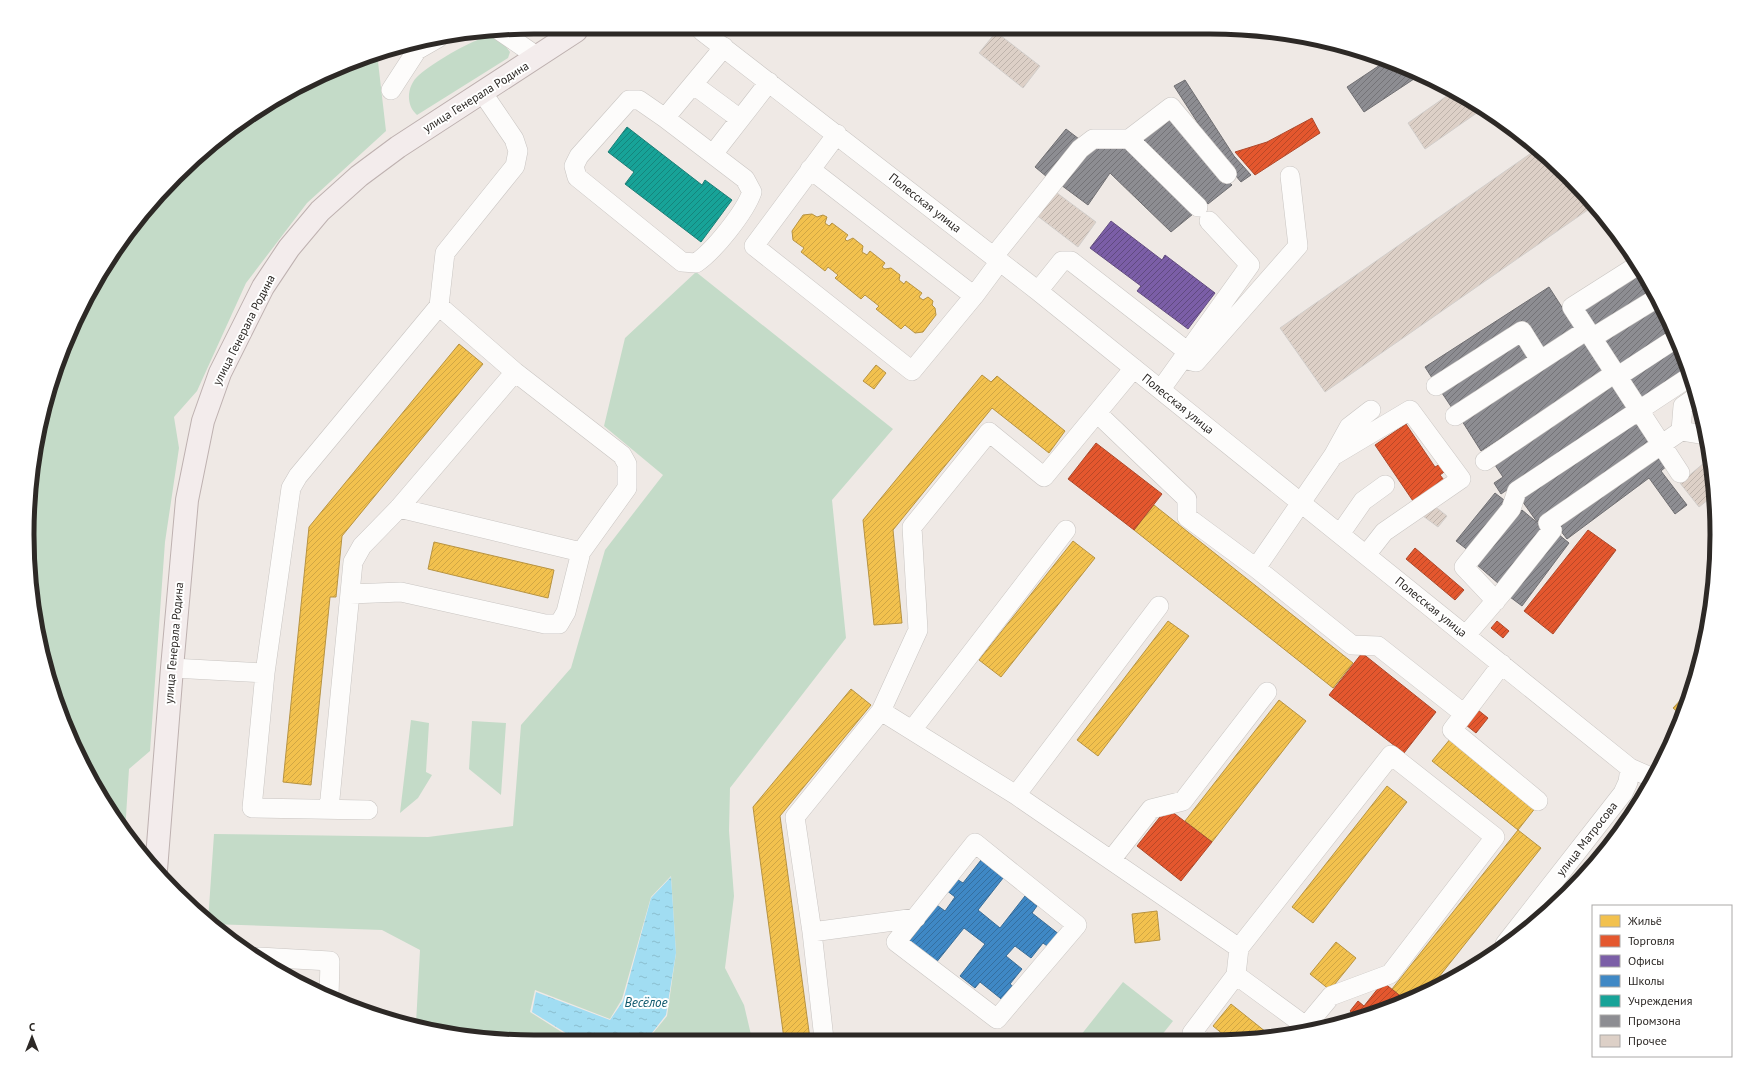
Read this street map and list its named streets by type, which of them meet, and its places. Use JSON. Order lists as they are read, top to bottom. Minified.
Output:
{"streets":{"main road":["улица Генерала Родина"],"street":["Полесская улица","улица Матросова"]},"crossings":[["Полесская улица","улица Матросова"]],"water":["Весёлое"],"legend":["Жильё","Торговля","Офисы","Школы","Учреждения","Промзона","Прочее"],"north":"top"}
